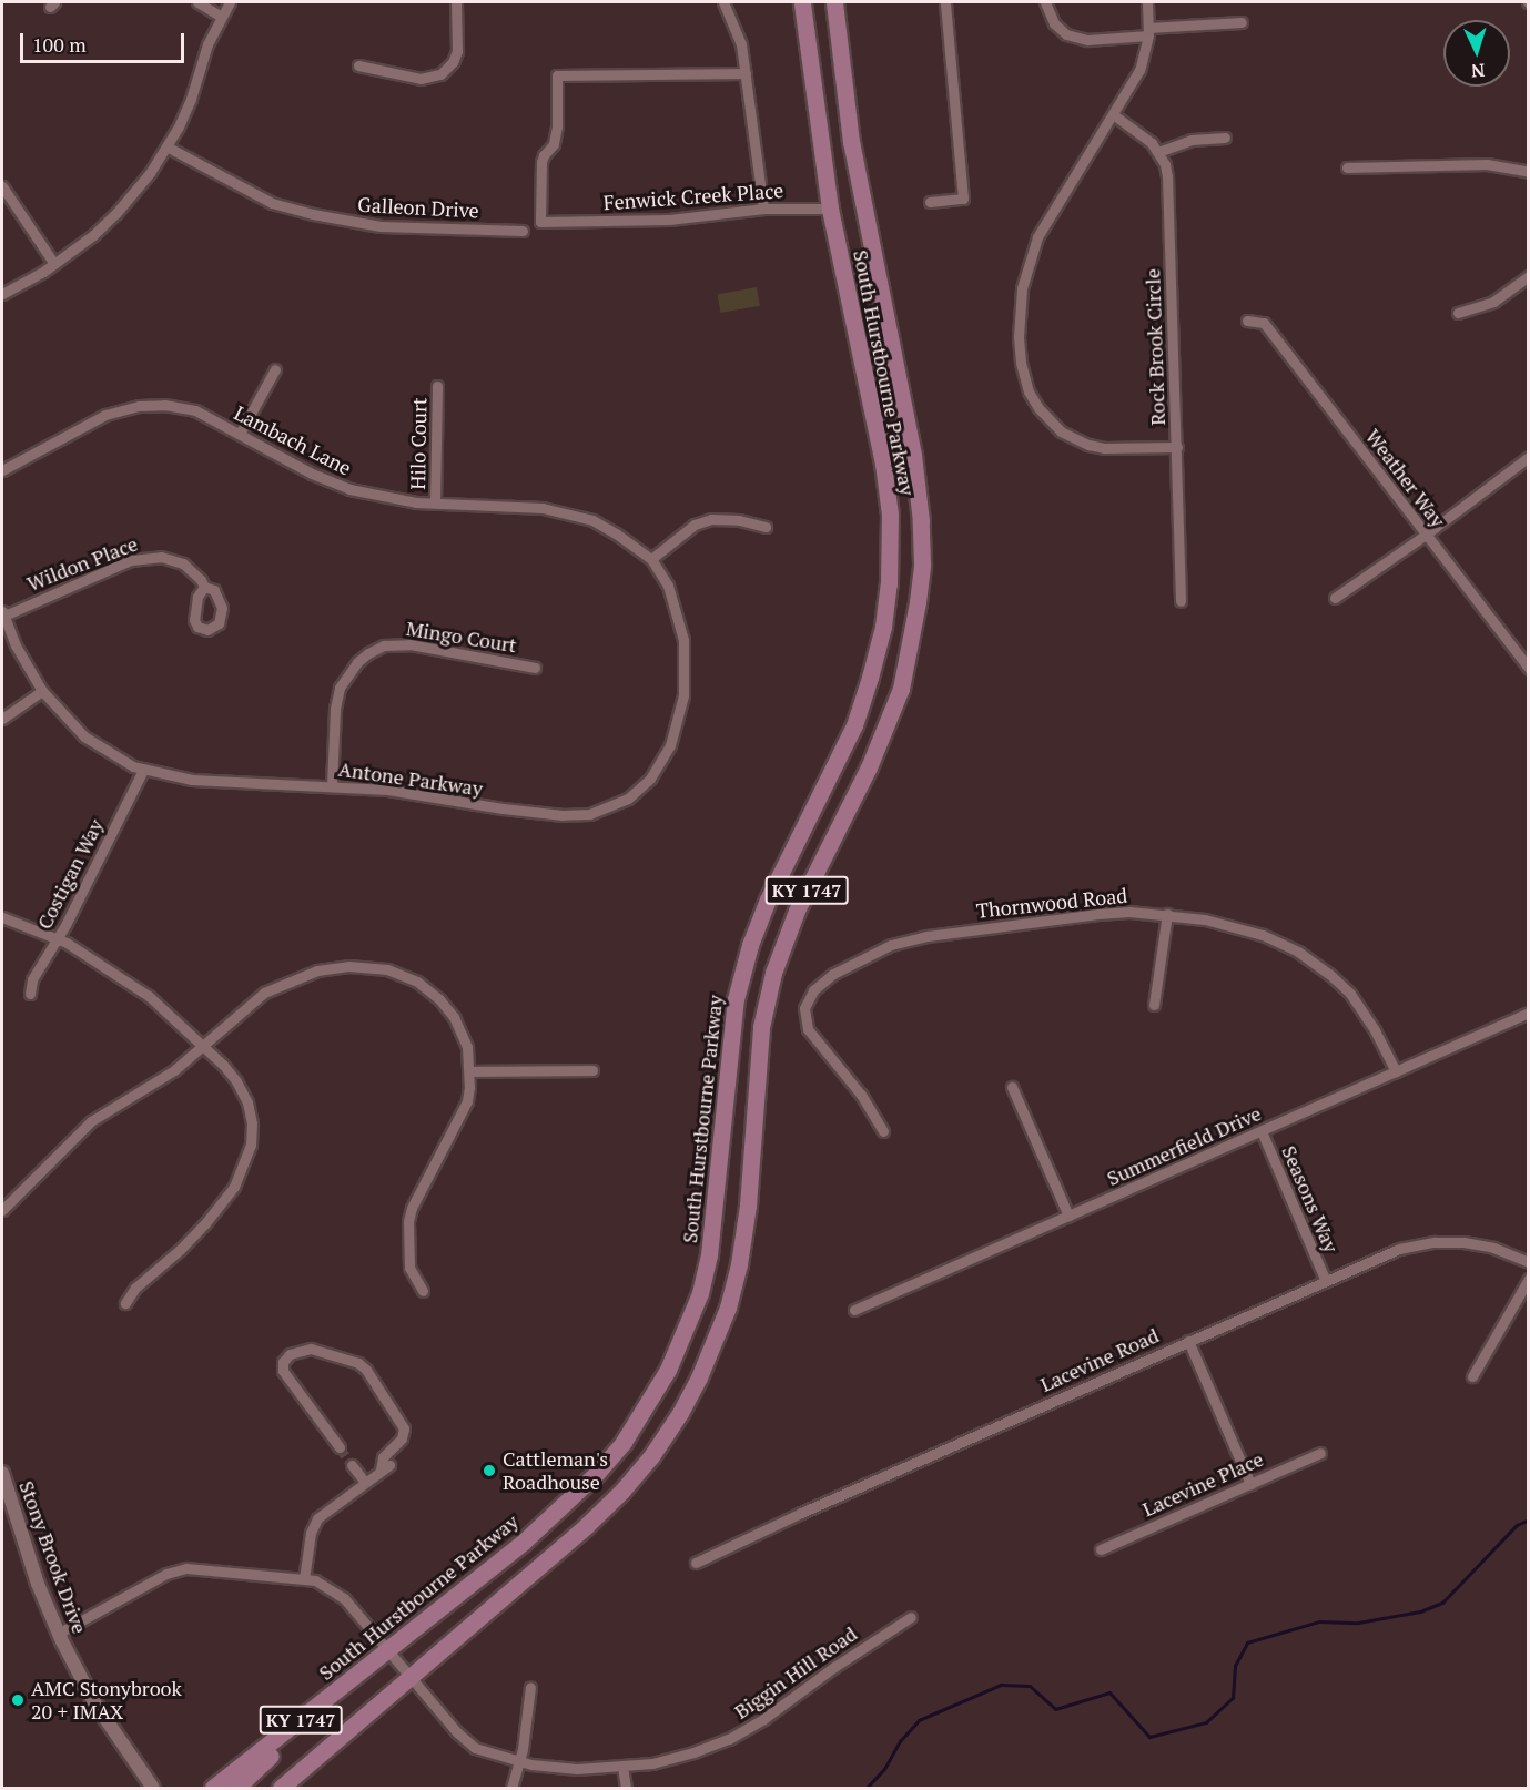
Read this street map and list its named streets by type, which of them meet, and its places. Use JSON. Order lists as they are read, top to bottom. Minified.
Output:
{"streets":{"main road":["South Hurstbourne Parkway","KY 1747"],"street":["Fenwick Creek Place","Galleon Drive","Rock Brook Circle","Lambach Lane","Hilo Court","Weather Way","Wildon Place","Mingo Court","Antone Parkway","Costigan Way","Thornwood Road","Summerfield Drive","Seasons Way","Lacevine Road","Lacevine Place","Stony Brook Drive","Biggin Hill Road"]},"crossings":[["Fenwick Creek Place","South Hurstbourne Parkway"],["South Hurstbourne Parkway","Biggin Hill Road"],["Lambach Lane","Hilo Court"],["Lambach Lane","Antone Parkway"],["Wildon Place","Antone Parkway"],["Mingo Court","Antone Parkway"],["Antone Parkway","Costigan Way"],["Thornwood Road","Summerfield Drive"],["Summerfield Drive","Seasons Way"],["Seasons Way","Lacevine Road"],["Stony Brook Drive","Biggin Hill Road"]],"places":["Cattleman's Roadhouse","AMC Stonybrook 20 + IMAX"],"scale_bar":"100 m","north":"bottom"}
